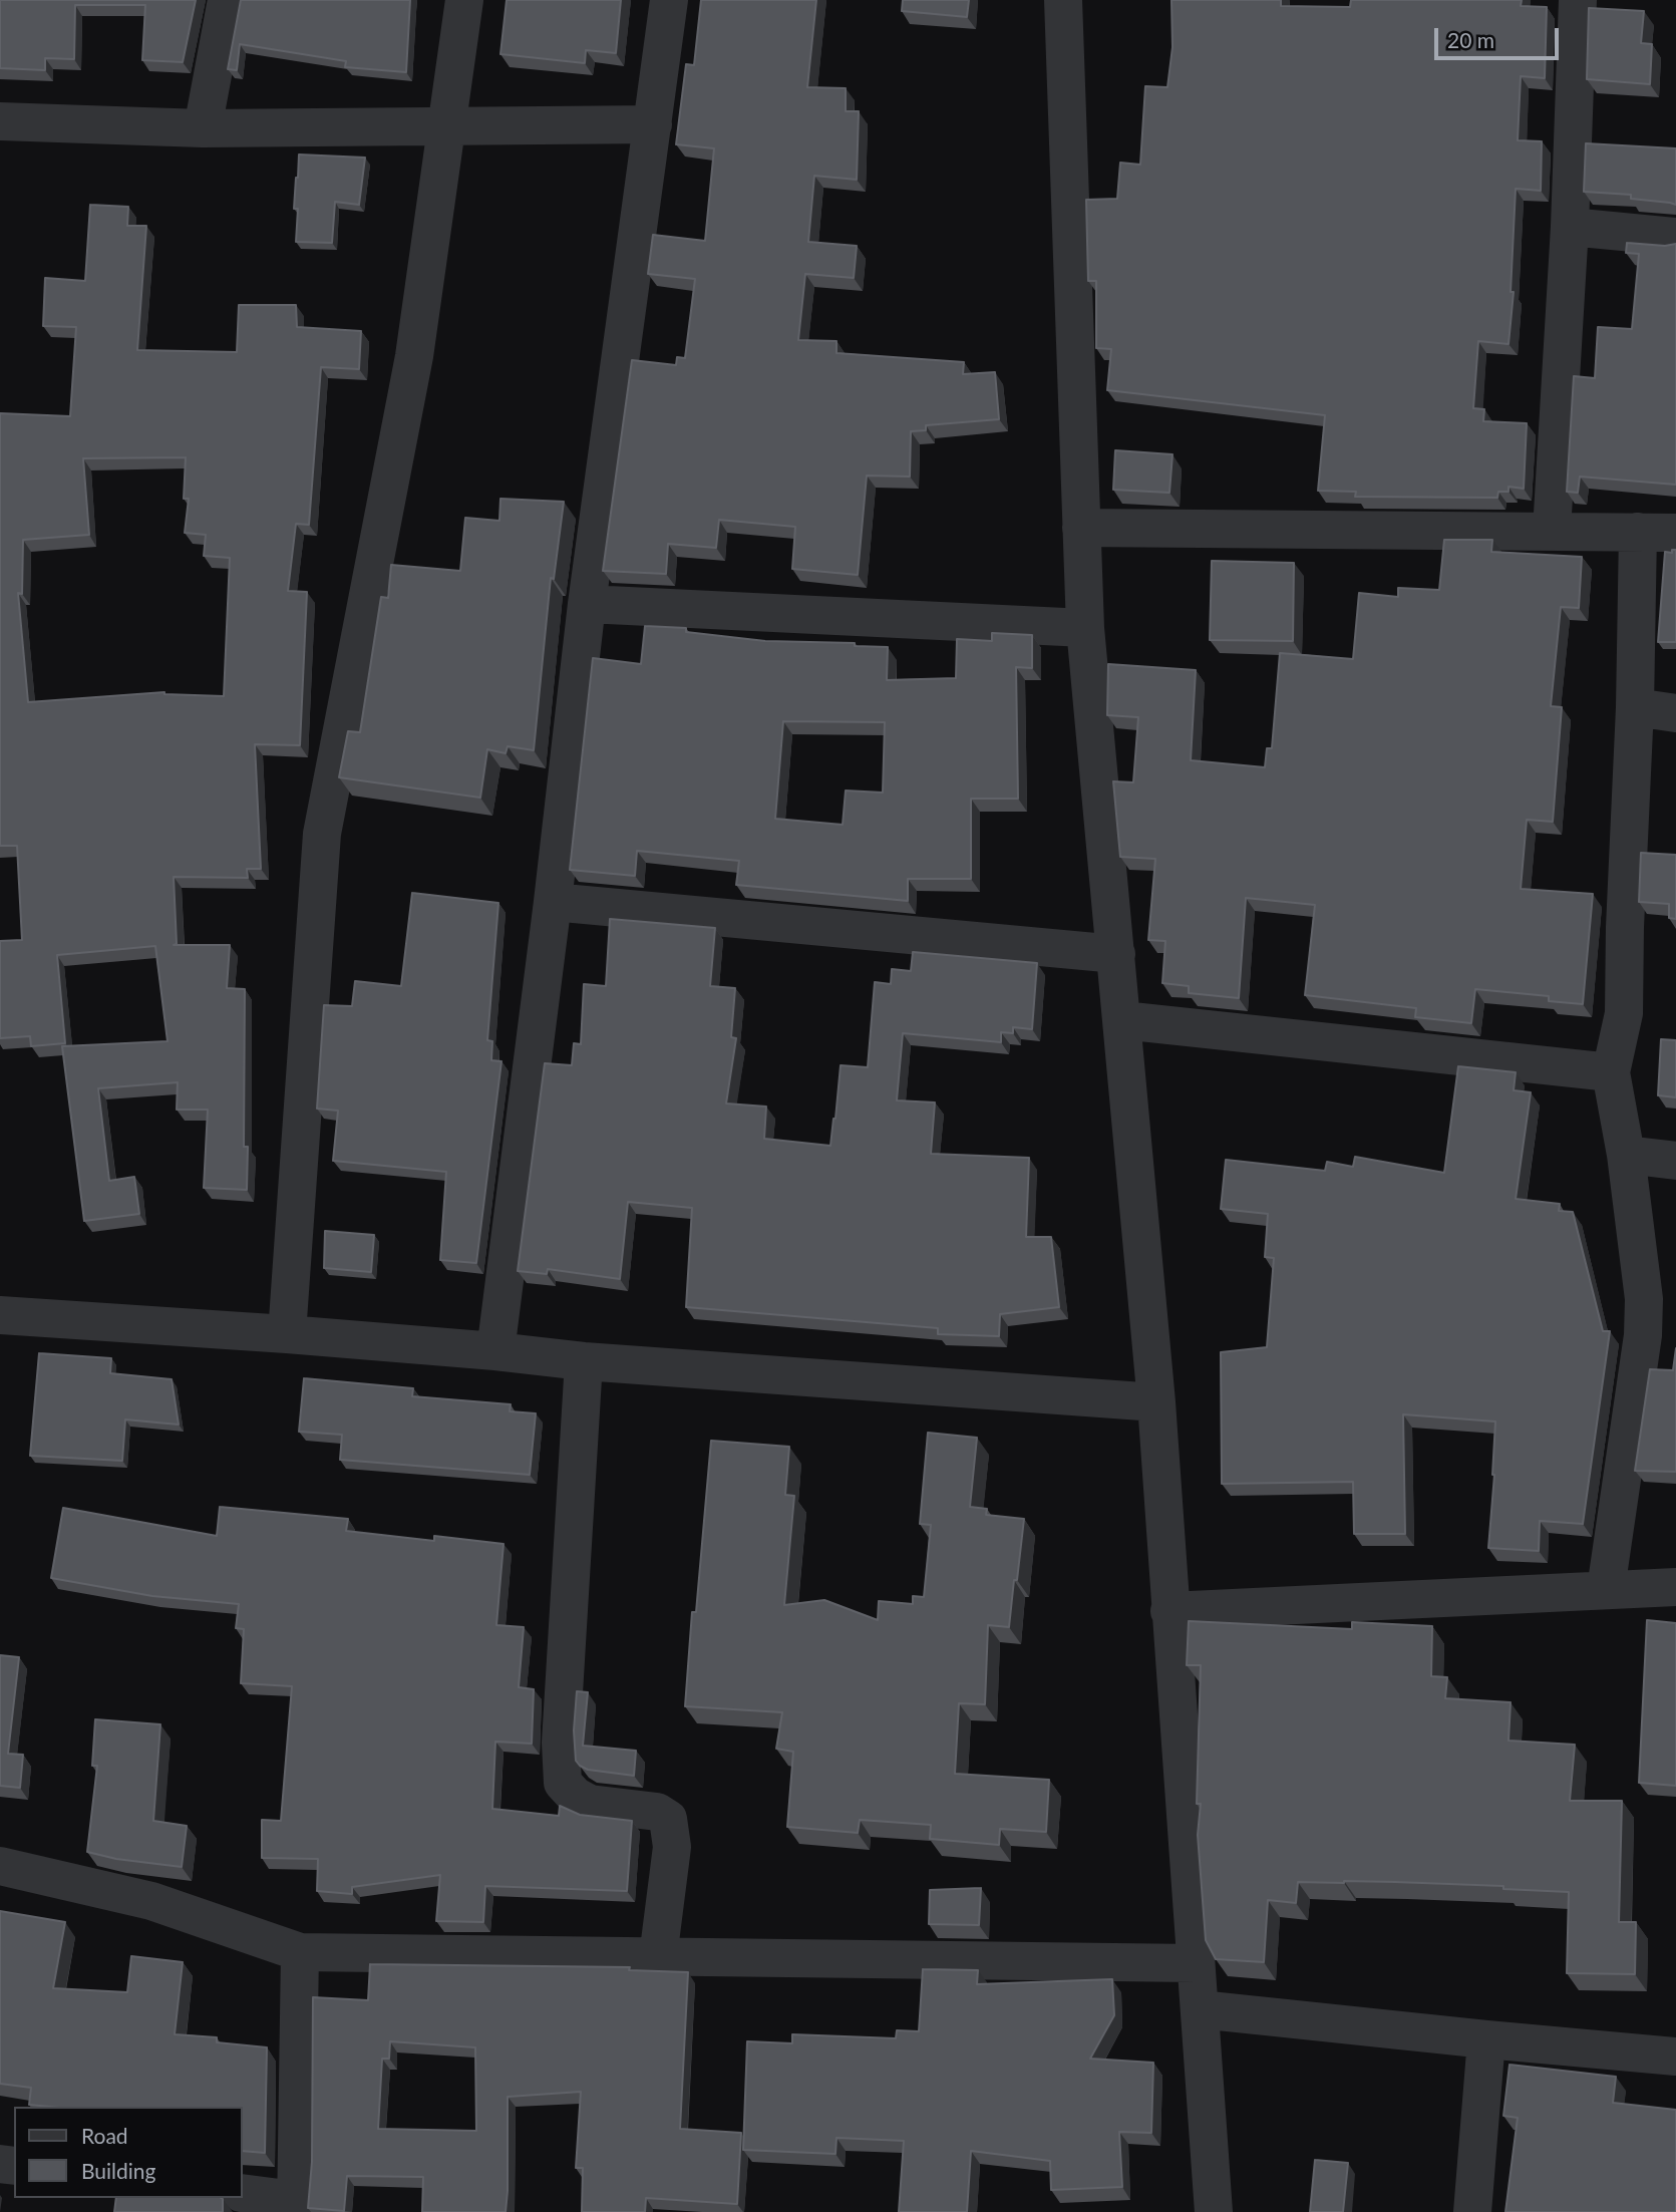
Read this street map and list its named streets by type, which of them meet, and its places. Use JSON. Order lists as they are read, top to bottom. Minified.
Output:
{"legend":["Road","Building"],"scale_bar":"20 m"}
